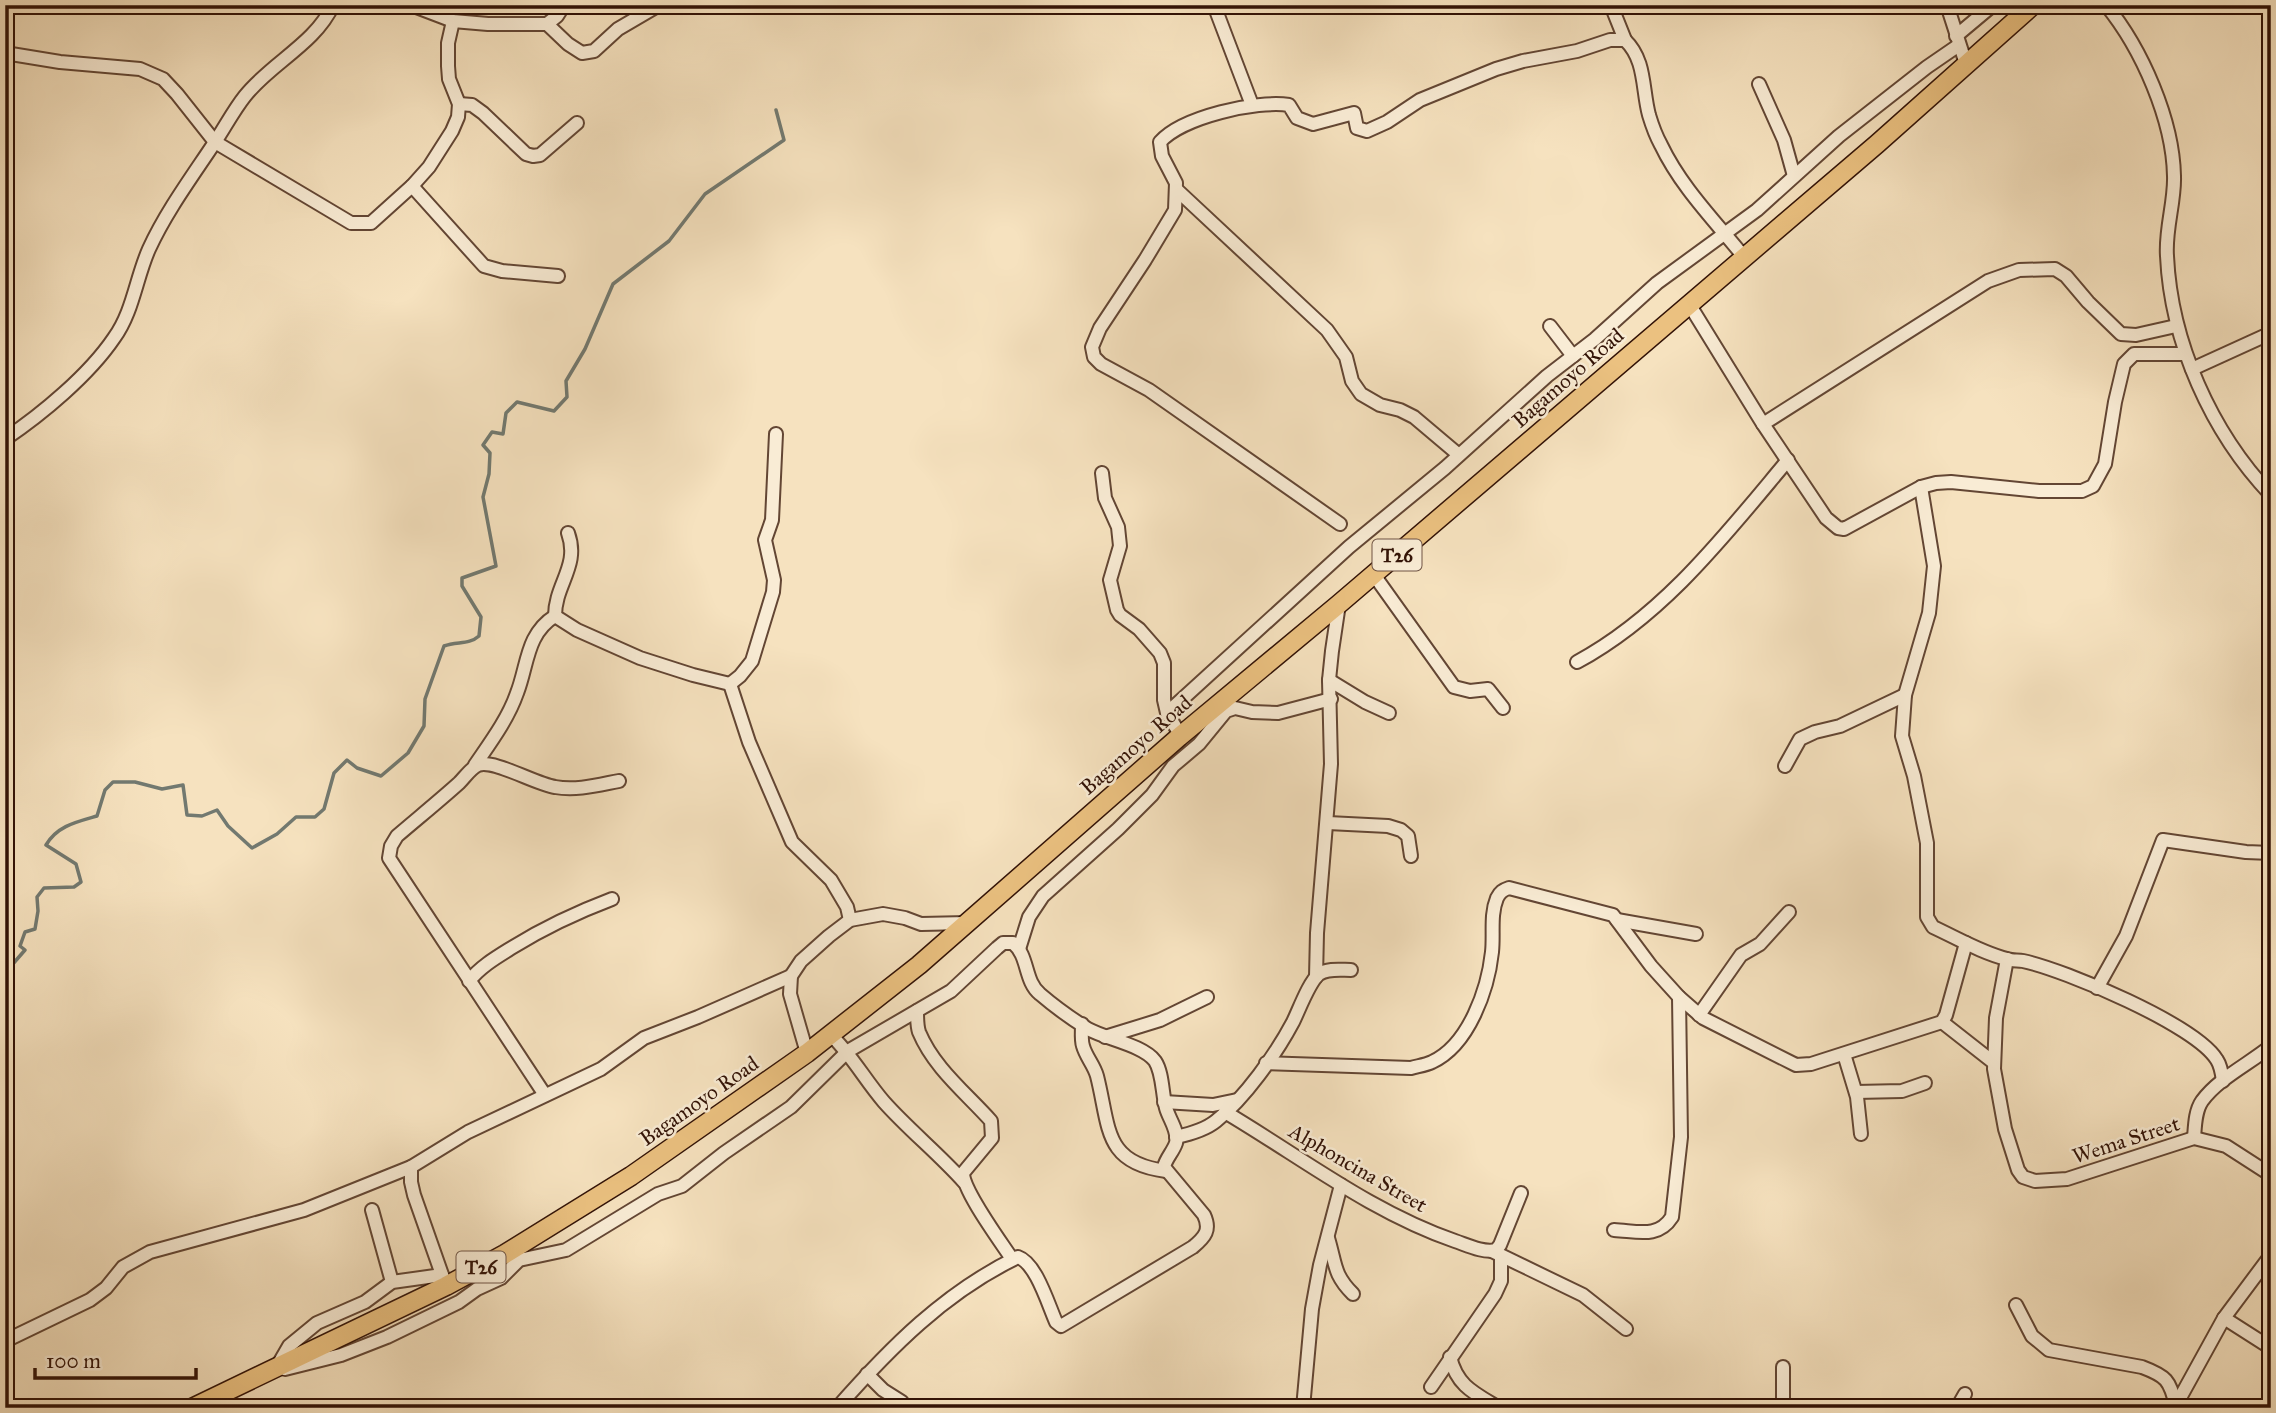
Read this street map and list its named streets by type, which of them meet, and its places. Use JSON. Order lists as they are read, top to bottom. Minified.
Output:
{"streets":{"highway":["Bagamoyo Road","T26"],"street":["Wema Street","Alphoncina Street"]},"scale_bar":"100 m"}
